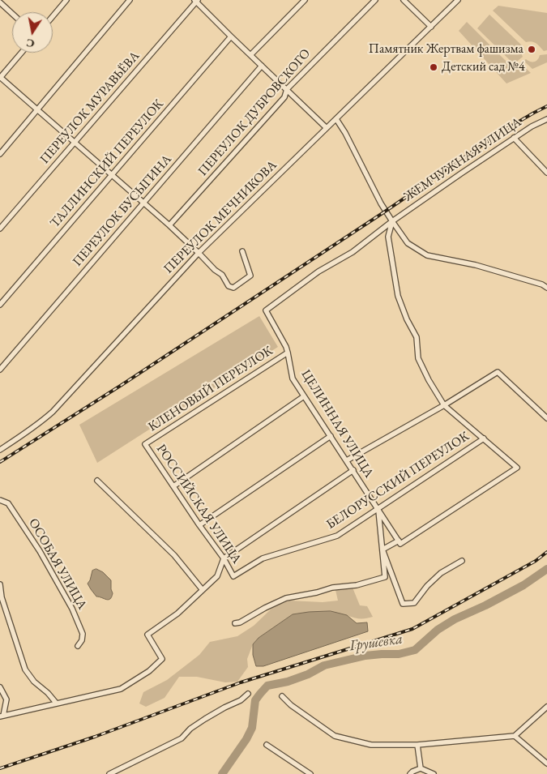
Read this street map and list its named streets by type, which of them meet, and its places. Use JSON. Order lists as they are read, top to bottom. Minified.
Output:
{"streets":{"street":["ПЕРЕУЛОК МУРАВЬЁВА","ПЕРЕУЛОК ДУБРОВСКОГО","ЖЕМЧУЖНАЯ УЛИЦА","ТАЛЛИНСКИЙ ПЕРЕУЛОК","ПЕРЕУЛОК БУСЫГИНА","ПЕРЕУЛОК МЕЧНИКОВА","КЛЕНОВЫЙ ПЕРЕУЛОК","ЦЕЛИННАЯ УЛИЦА","БЕЛОРУССКИЙ ПЕРЕУЛОК","РОССИЙСКАЯ УЛИЦА","ОСОБАЯ УЛИЦА"]},"crossings":[["ЖЕМЧУЖНАЯ УЛИЦА","ЦЕЛИННАЯ УЛИЦА"],["КЛЕНОВЫЙ ПЕРЕУЛОК","ЦЕЛИННАЯ УЛИЦА"],["КЛЕНОВЫЙ ПЕРЕУЛОК","РОССИЙСКАЯ УЛИЦА"],["ЦЕЛИННАЯ УЛИЦА","БЕЛОРУССКИЙ ПЕРЕУЛОК"],["БЕЛОРУССКИЙ ПЕРЕУЛОК","РОССИЙСКАЯ УЛИЦА"]],"water":["Грушевка"],"places":["Памятник Жертвам фашизма","Детский сад №4"],"north":"bottom"}
